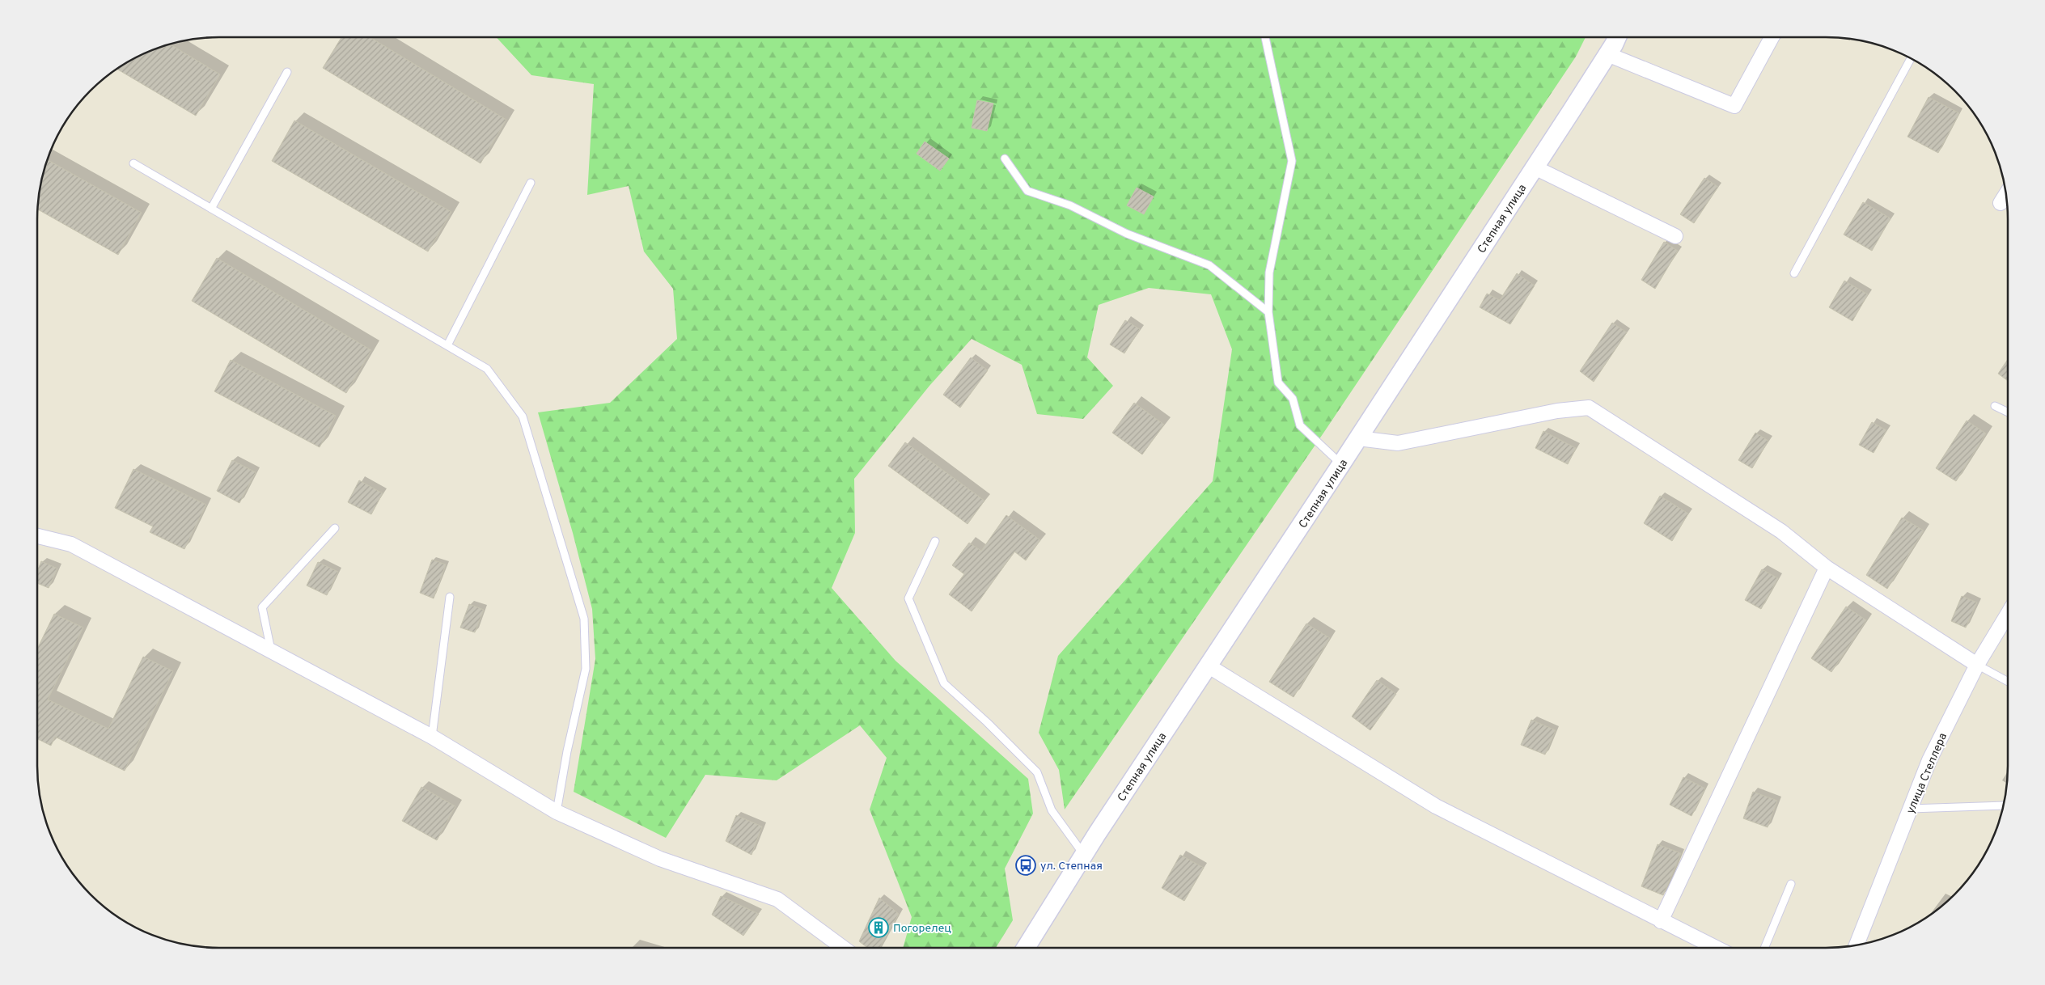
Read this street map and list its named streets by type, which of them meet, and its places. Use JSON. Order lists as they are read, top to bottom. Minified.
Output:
{"streets":{"street":["Степная улица","улица Стеллера"]},"places":{"bus stop":["ул. Степная"],"building":["Погорелец"]}}
